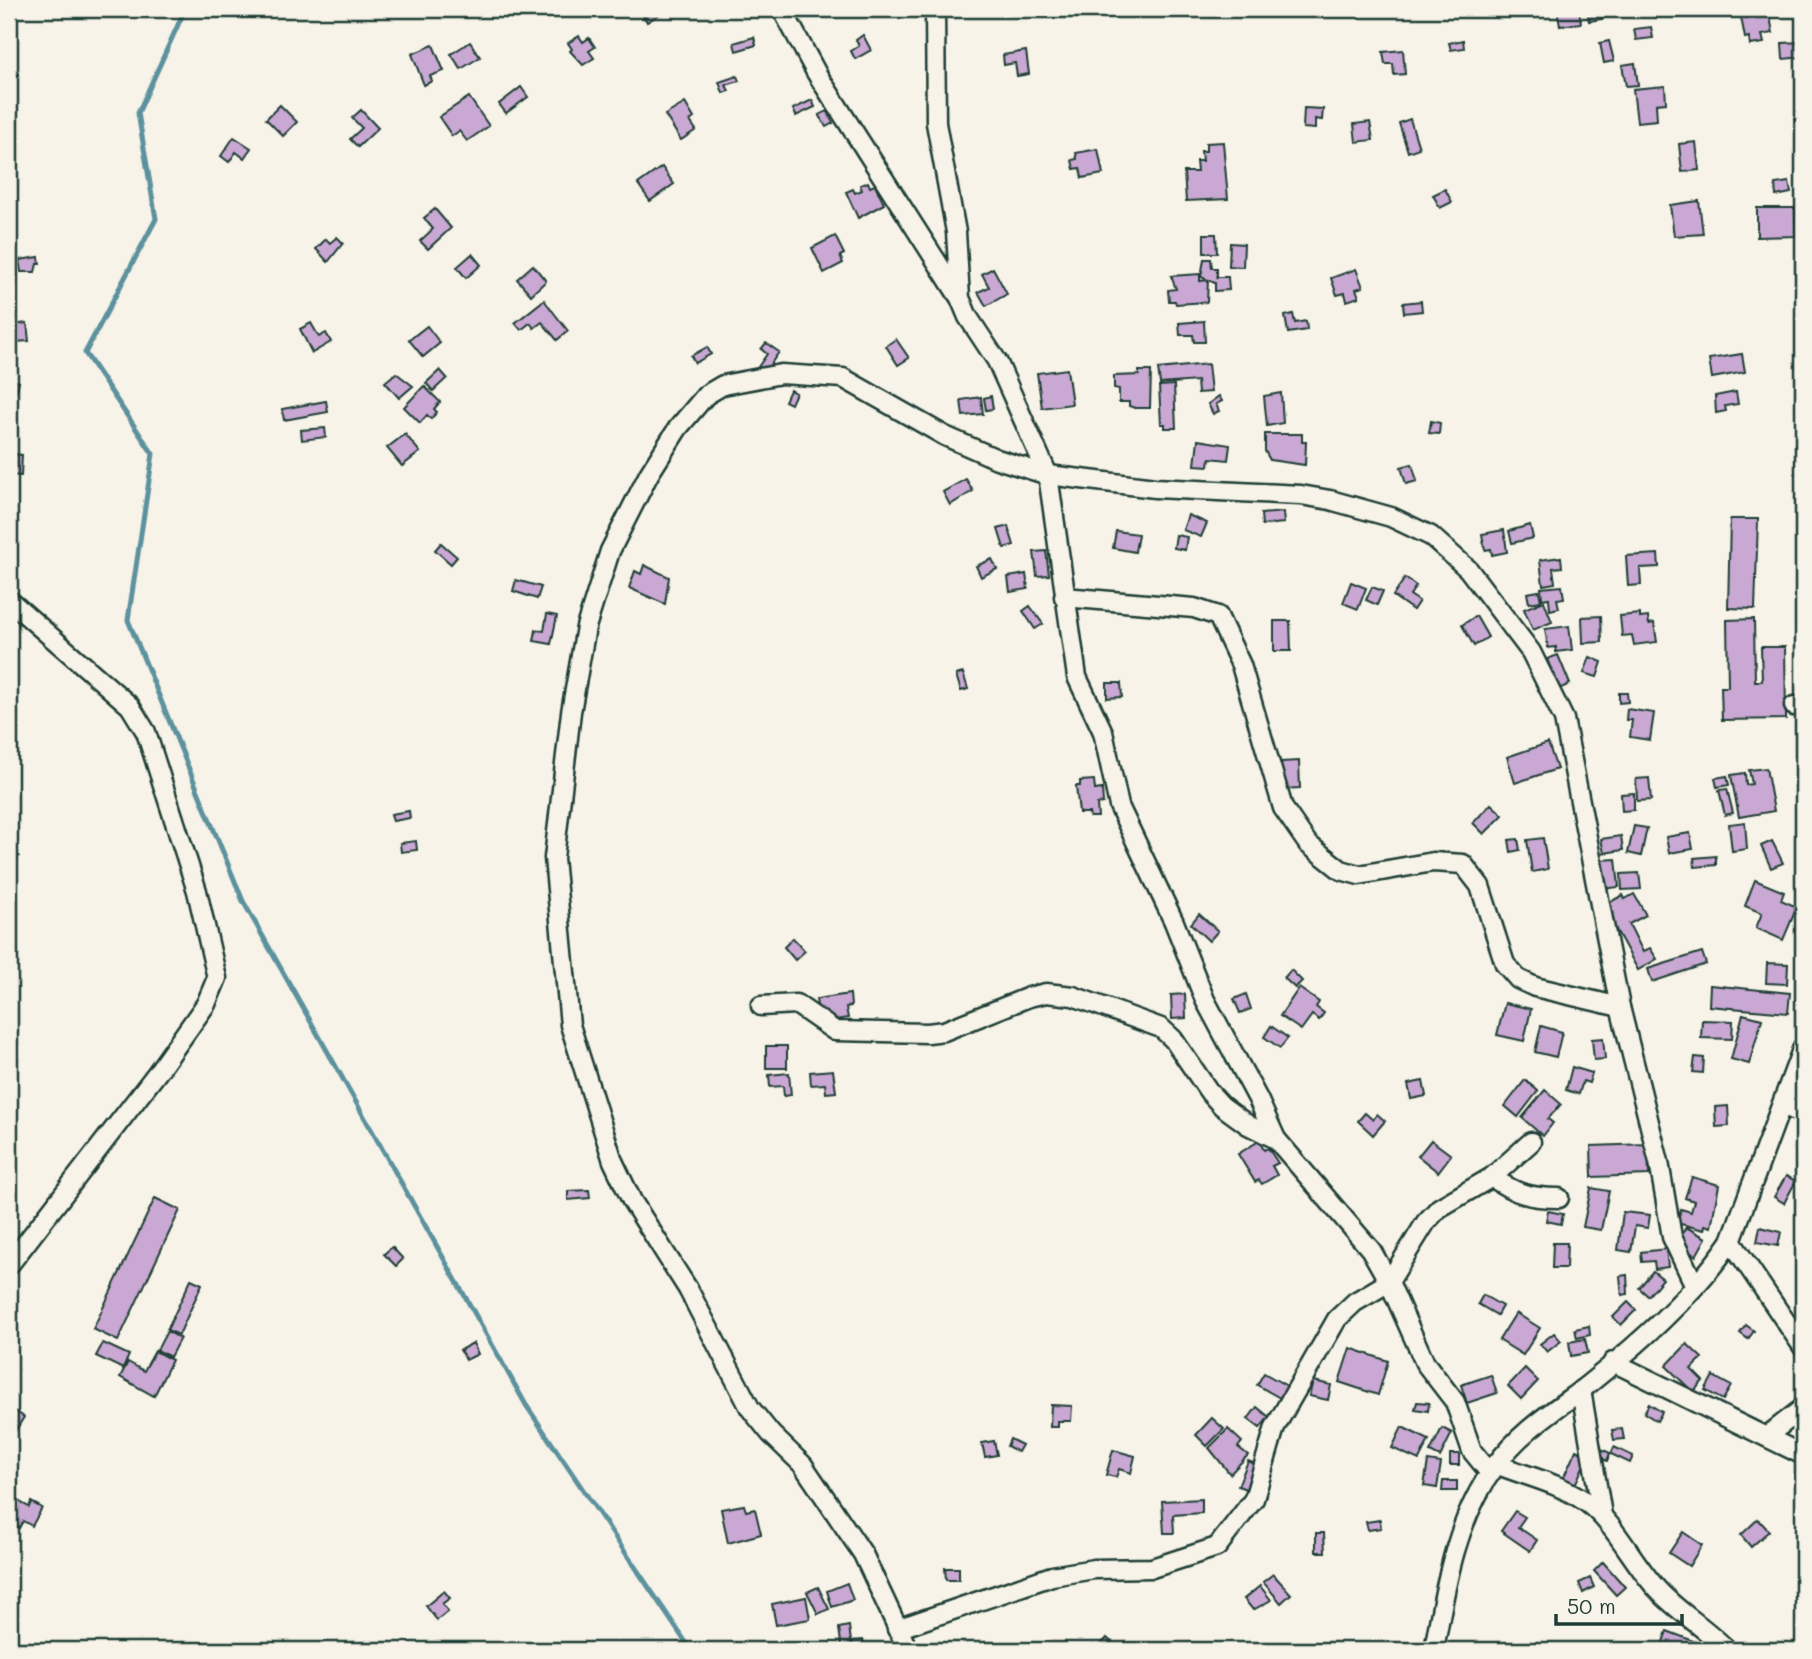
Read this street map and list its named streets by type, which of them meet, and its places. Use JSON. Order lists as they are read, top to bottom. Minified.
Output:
{"scale_bar":"50 m"}
